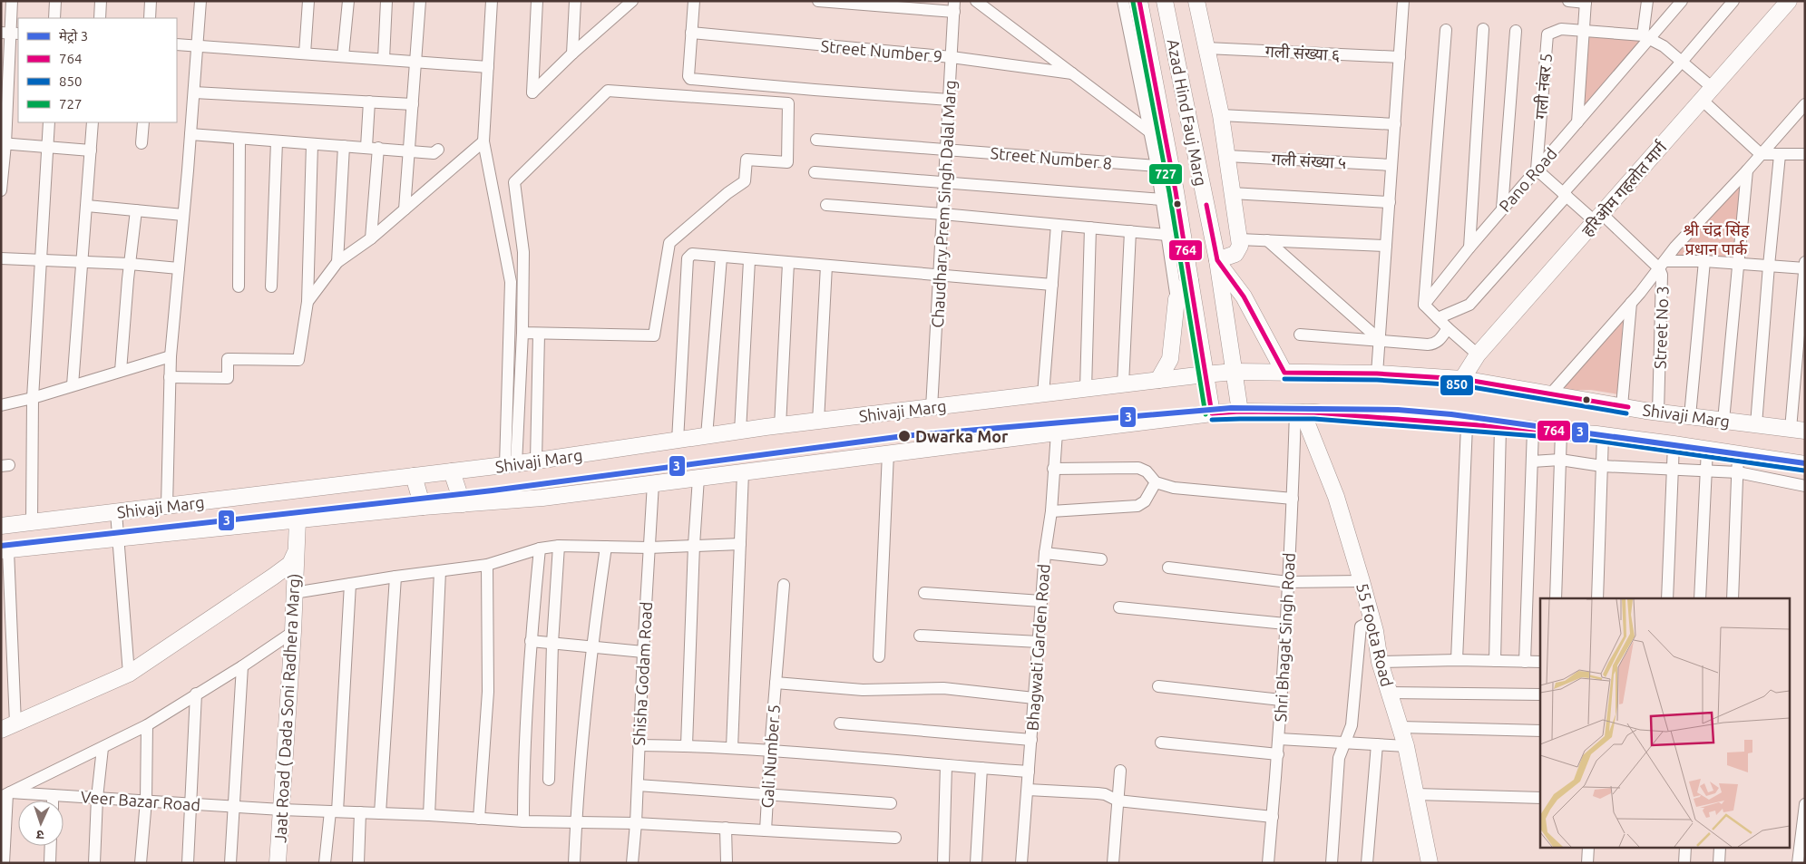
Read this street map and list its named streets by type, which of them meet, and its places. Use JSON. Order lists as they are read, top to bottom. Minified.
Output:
{"streets":{"main road":["Azad Hind Fauj Marg","हरिओम गहलोत मार्ग","Shivaji Marg","55 Foota Road","Jaat Road ( Dada Soni Radhera Marg)"],"street":["Street Number 9","गली संख्या ६","गली नंबर 5","Street Number 8","गली संख्या ५","Pano Road","Chaudhary Prem Singh Dalal Marg","Street No 3","Shri Bhagat Singh Road","Bhagwati Garden Road","Shisha Godam Road","Gali Number 5","Veer Bazar Road"]},"crossings":[["Street Number 9","Chaudhary Prem Singh Dalal Marg"],["गली नंबर 5","Pano Road"],["Azad Hind Fauj Marg","Shivaji Marg"],["Street Number 8","Chaudhary Prem Singh Dalal Marg"],["हरिओम गहलोत मार्ग","Street No 3"],["हरिओम गहलोत मार्ग","Shivaji Marg"],["Chaudhary Prem Singh Dalal Marg","Shivaji Marg"],["Street No 3","Shivaji Marg"],["Shivaji Marg","55 Foota Road"],["Shivaji Marg","Shri Bhagat Singh Road"],["Shivaji Marg","Bhagwati Garden Road"],["Shivaji Marg","Shisha Godam Road"],["Shivaji Marg","Jaat Road ( Dada Soni Radhera Marg)"],["55 Foota Road","Shri Bhagat Singh Road"],["Shisha Godam Road","Veer Bazar Road"],["Jaat Road ( Dada Soni Radhera Marg)","Veer Bazar Road"],["Gali Number 5","Veer Bazar Road"]],"parks":["श्री चंद्र सिंह प्रधान पार्क"],"places":["Dwarka Mor"],"lines":["transit line 764","transit line 727","transit line 850","metro line 3"],"legend":["मेट्रो 3","764","850","727"],"north":"bottom"}
